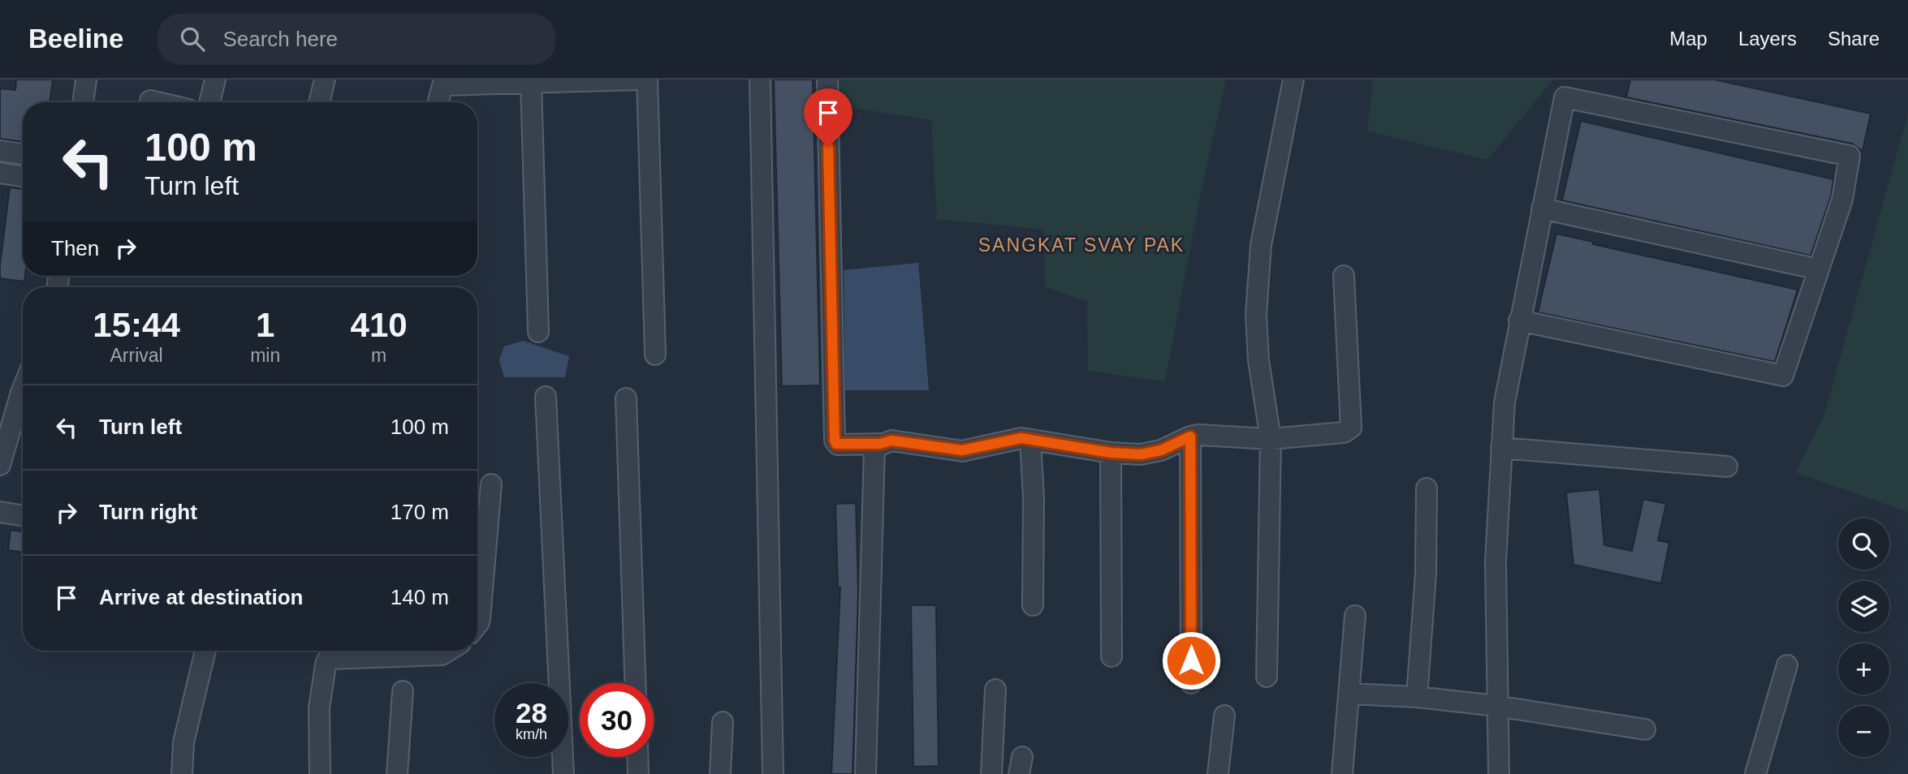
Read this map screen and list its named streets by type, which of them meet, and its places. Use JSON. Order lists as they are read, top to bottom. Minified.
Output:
{"districts":["SANGKAT SVAY PAK"],"page":{"header":"Beeline","search":"Search here","nav":["Map","Layers","Share"],"turn":["100 m","Turn left"],"then":"Then","eta":["15:44","Arrival","1","min","410","m"],"list":[{"name":"Turn left","value":"100 m"},{"name":"Turn right","value":"170 m"},{"name":"Arrive at destination","value":"140 m"}],"map_buttons":["+","−"],"speed":"28 km/h","limit":"30"}}
